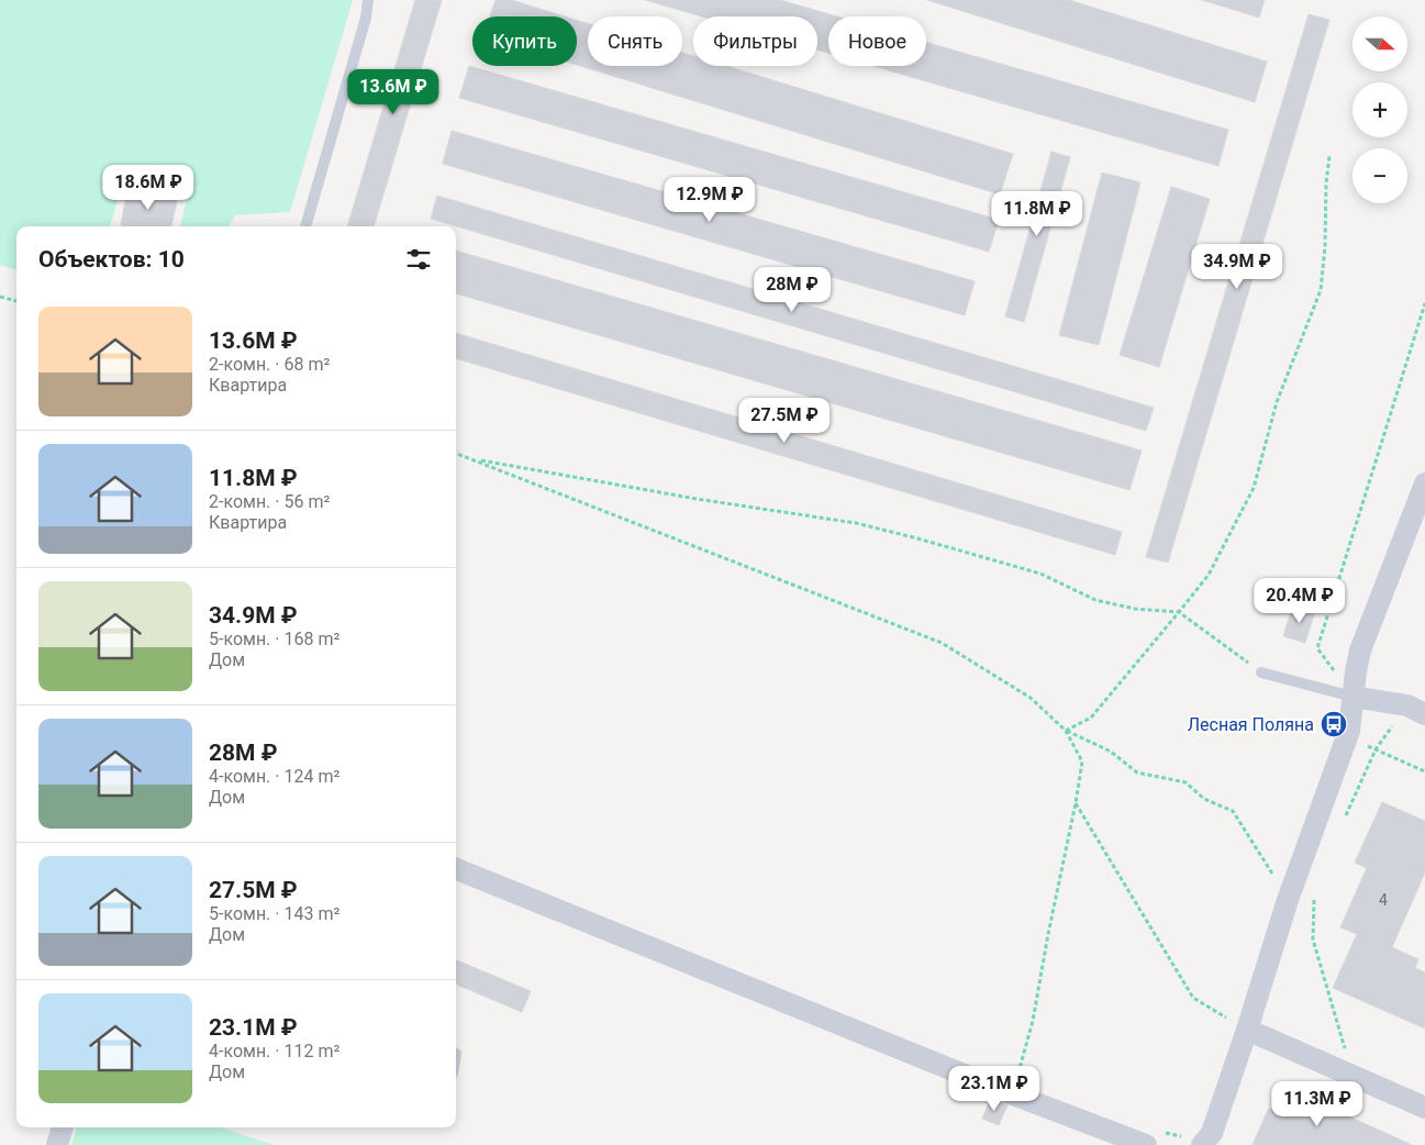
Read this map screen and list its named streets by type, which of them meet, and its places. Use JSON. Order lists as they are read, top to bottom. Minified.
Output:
{"places":{"bus stop":["Лесная Поляна"]},"house_numbers":["4"],"north":"right","page":{"map_buttons":["+","−"],"chip":["Купить","Снять","Фильтры","Новое"],"price":["13.6M ₽","18.6M ₽","12.9M ₽","11.8M ₽","34.9M ₽","28M ₽","27.5M ₽","20.4M ₽","23.1M ₽","11.3M ₽"],"heading":"Объектов: 10","list":[{"name":"13.6M ₽","note":"2-комн. · 68 m² · Квартира"},{"name":"11.8M ₽","note":"2-комн. · 56 m² · Квартира"},{"name":"34.9M ₽","note":"5-комн. · 168 m² · Дом"},{"name":"28M ₽","note":"4-комн. · 124 m² · Дом"},{"name":"27.5M ₽","note":"5-комн. · 143 m² · Дом"},{"name":"23.1M ₽","note":"4-комн. · 112 m² · Дом"}]}}
